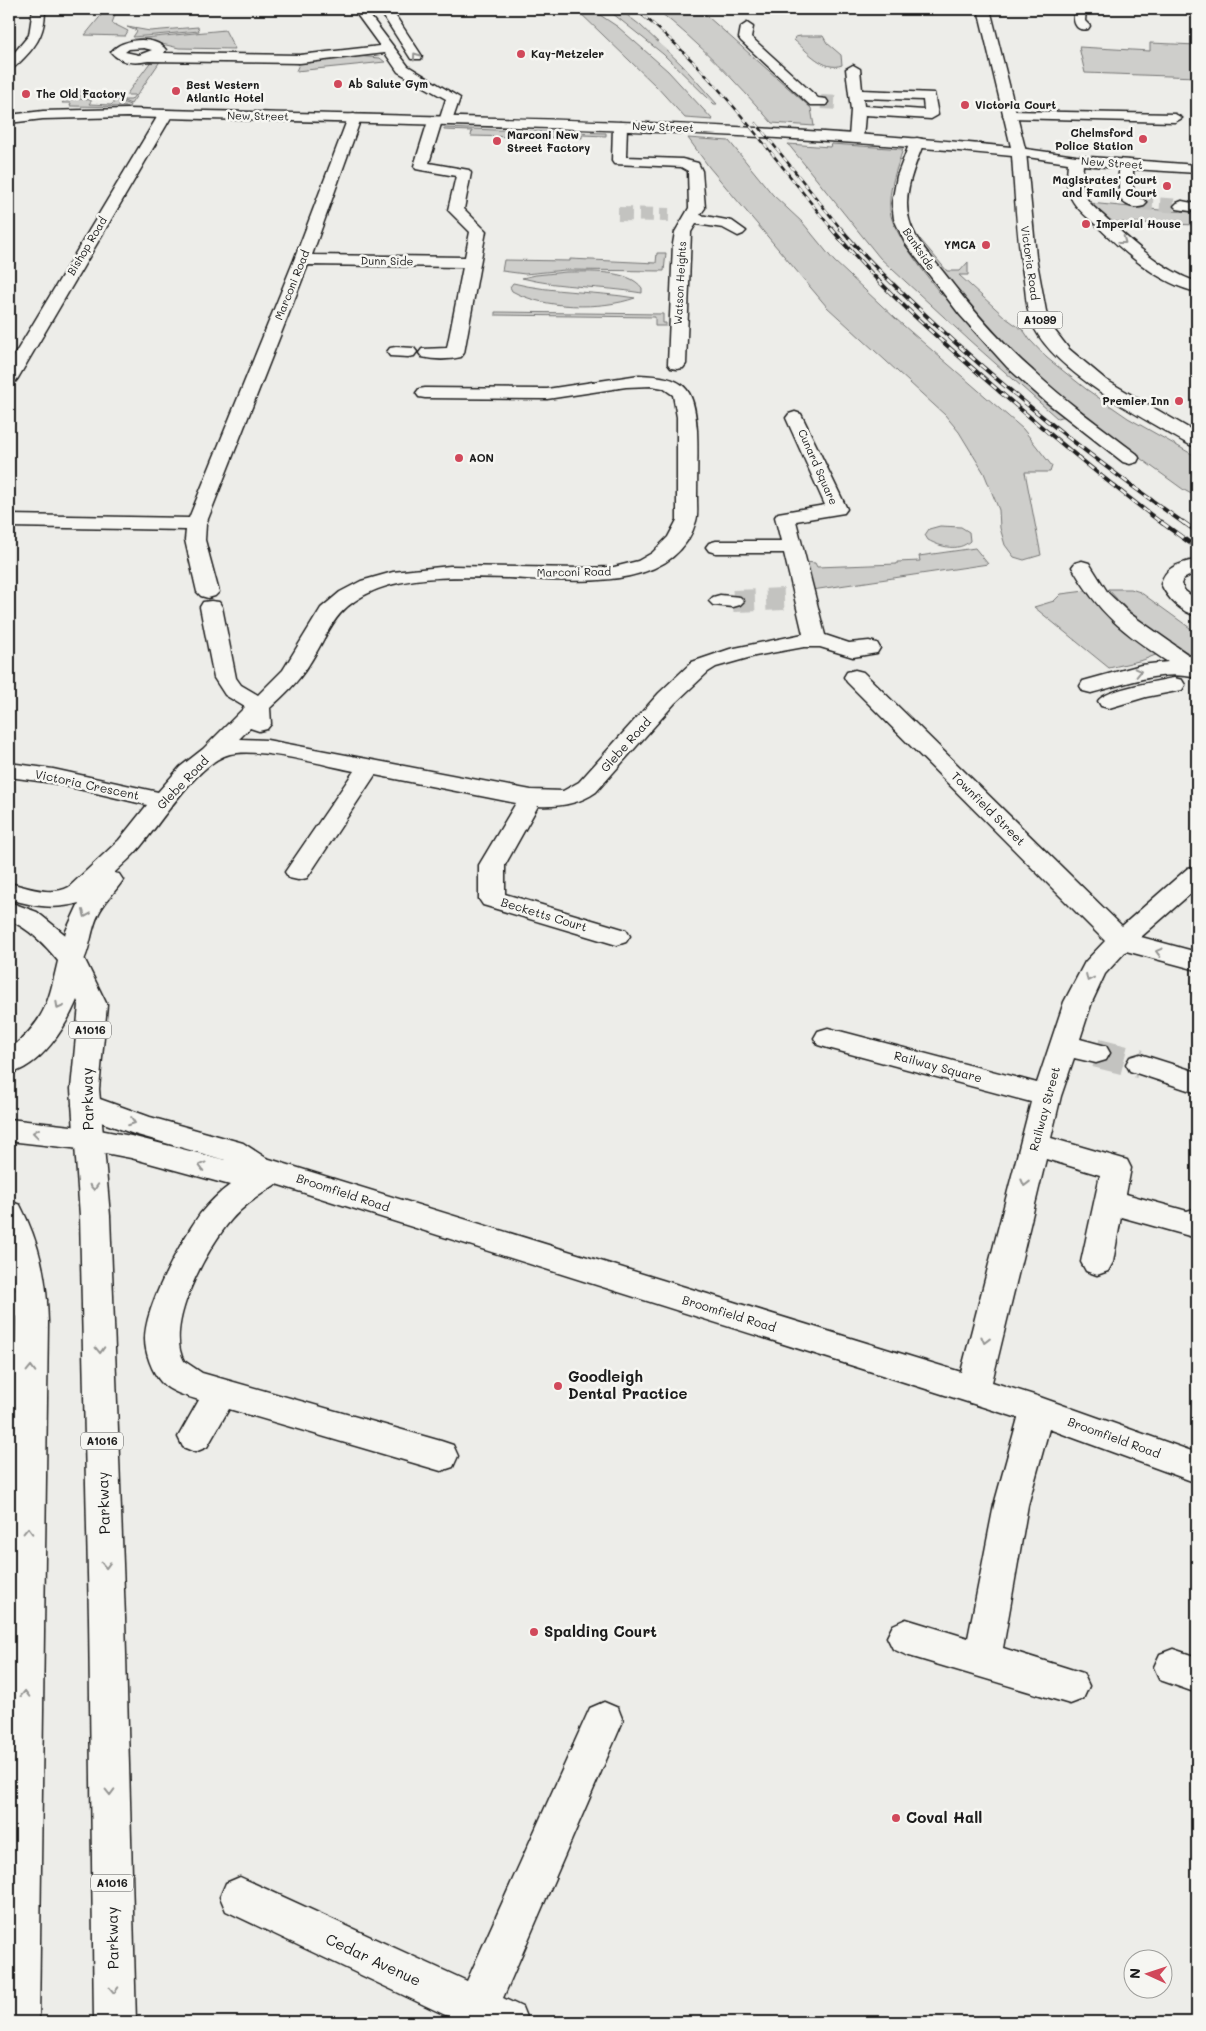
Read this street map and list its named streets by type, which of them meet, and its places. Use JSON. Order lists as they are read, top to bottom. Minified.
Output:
{"streets":{"street":["New Street","Bishop Road","Bankside","Dunn Side","Victoria Road","Watson Heights","Marconi Road","A1099","Cunard Square","Glebe Road","Victoria Crescent","Townfield Street","Becketts Court","A1016","Railway Square","Parkway","Railway Street","Broomfield Road","Cedar Avenue"]},"crossings":[["New Street","Bishop Road"],["New Street","Bankside"],["New Street","Victoria Road"],["New Street","Watson Heights"],["New Street","Marconi Road"],["Dunn Side","Marconi Road"],["Marconi Road","Glebe Road"],["Glebe Road","Victoria Crescent"],["Glebe Road","Becketts Court"],["Glebe Road","A1016"],["Glebe Road","Parkway"],["Townfield Street","Railway Street"],["A1016","Parkway"],["Railway Square","Railway Street"],["Parkway","Broomfield Road"],["Railway Street","Broomfield Road"]],"one_way":["Railway Street"],"places":["Kay-Metzeler","Ab Salute Gym","Best Western Atlantic Hotel","The Old Factory","Victoria Court","Chelmsford Police Station","Marconi New Street Factory","Magistrates' Court and Family Court","Imperial House","YMCA","Premier Inn","AON","Goodleigh Dental Practice","Spalding Court","Coval Hall"],"north":"left"}
